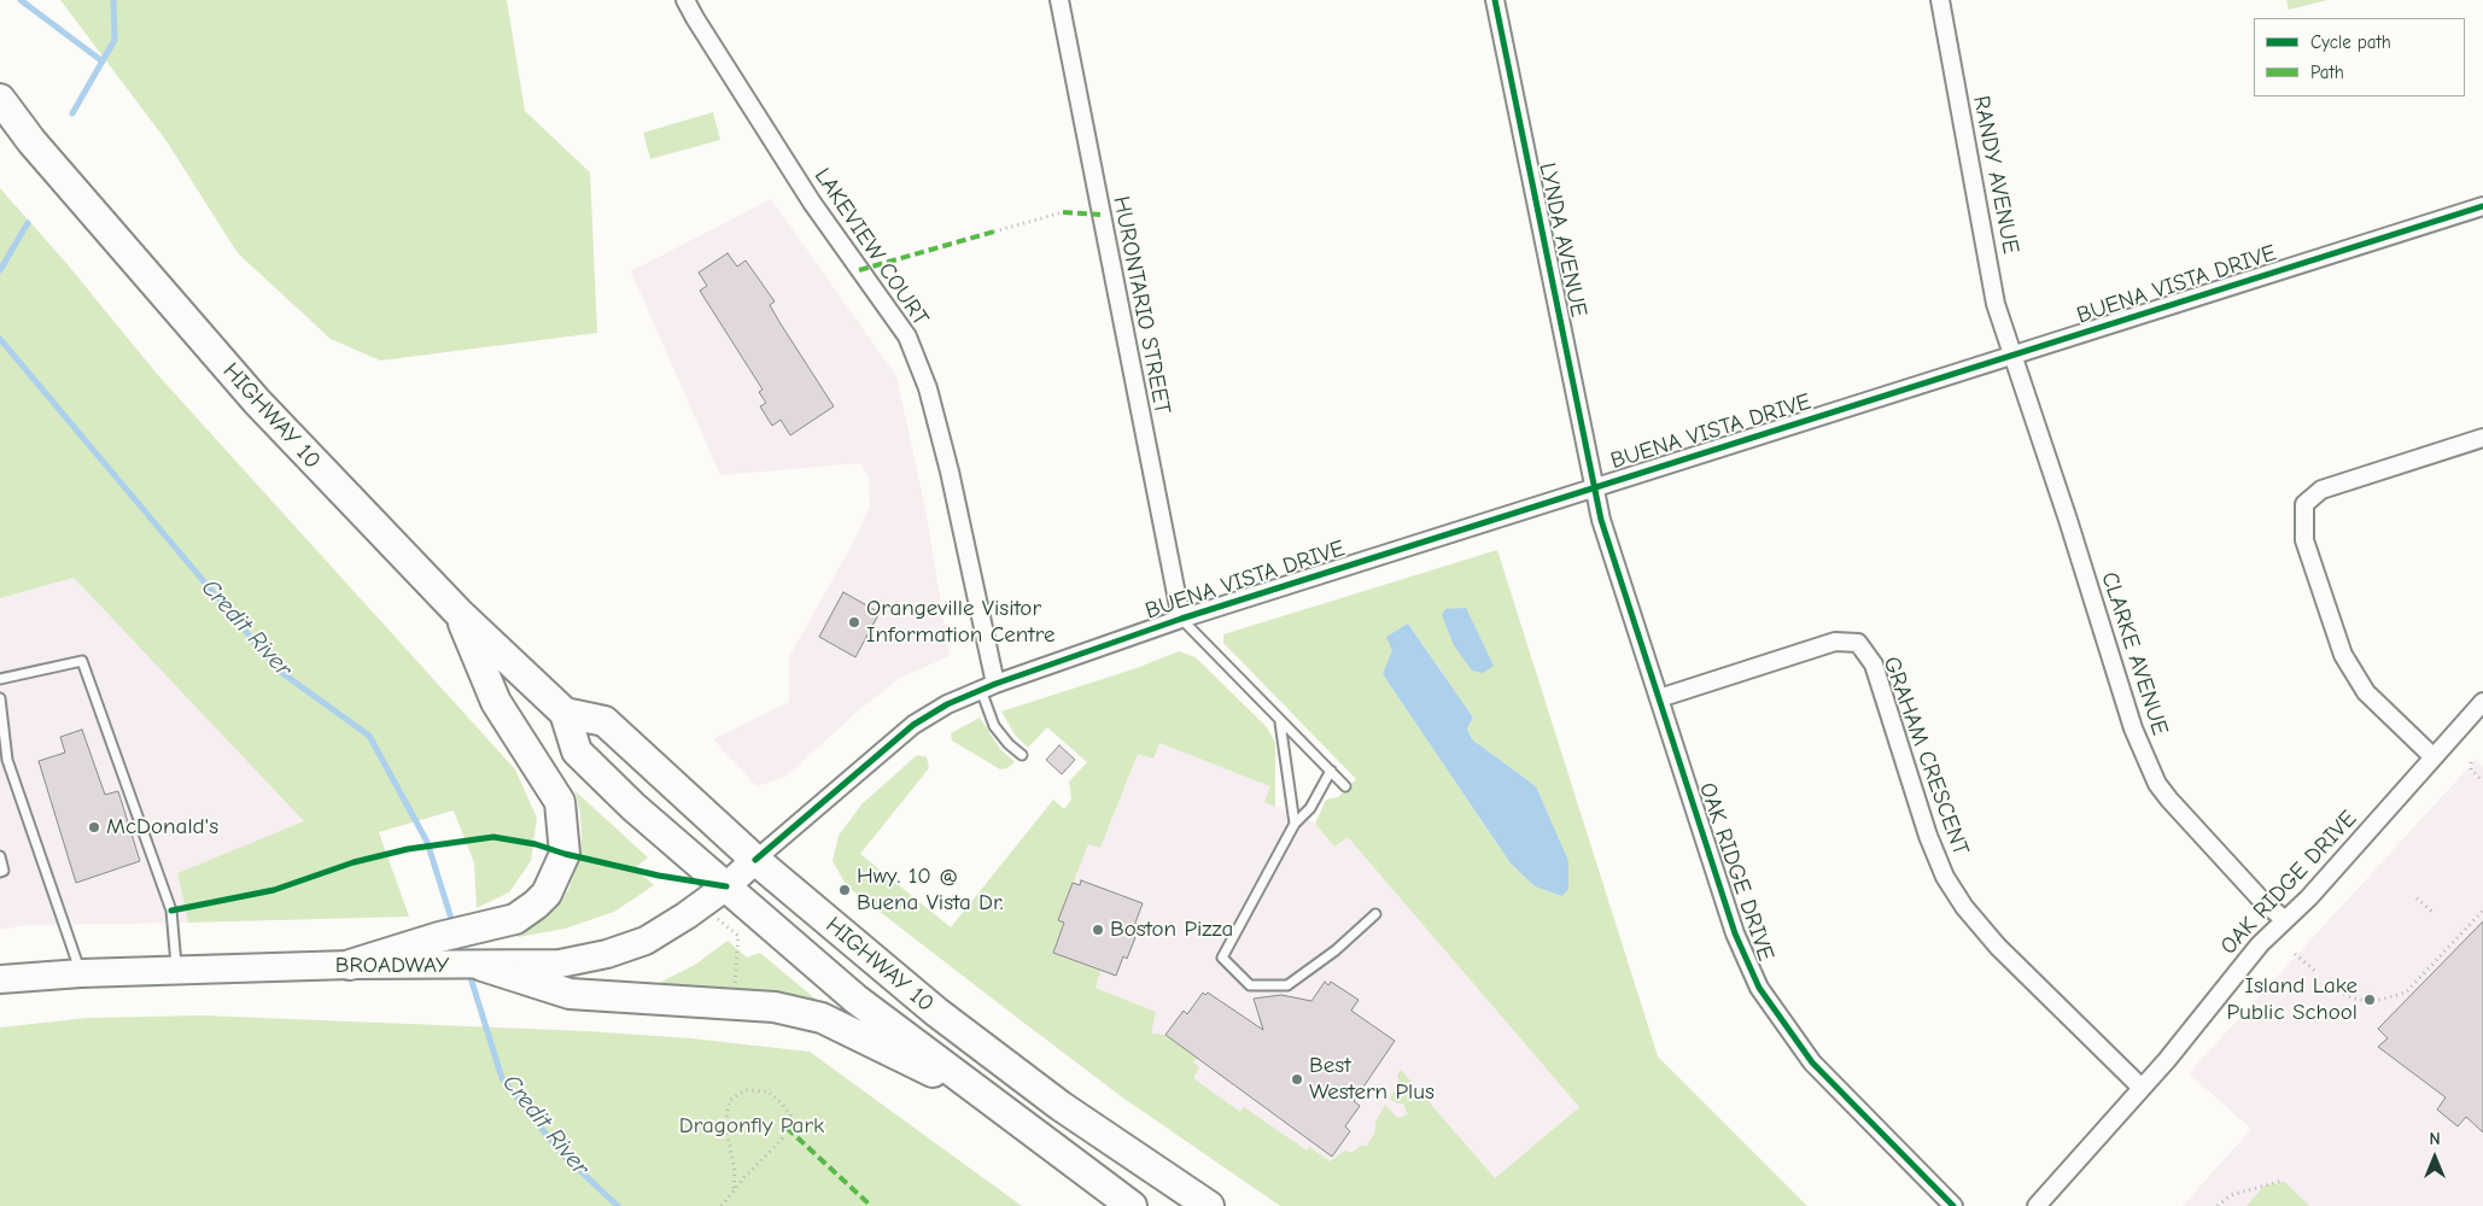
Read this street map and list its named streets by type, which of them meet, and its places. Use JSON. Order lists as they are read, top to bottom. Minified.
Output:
{"streets":{"highway":["HIGHWAY 10"],"main road":["BROADWAY"],"street":["RANDY AVENUE","LYNDA AVENUE","LAKEVIEW COURT","BUENA VISTA DRIVE","HURONTARIO STREET","CLARKE AVENUE","GRAHAM CRESCENT","OAK RIDGE DRIVE"]},"crossings":[["RANDY AVENUE","BUENA VISTA DRIVE"],["RANDY AVENUE","CLARKE AVENUE"],["LYNDA AVENUE","BUENA VISTA DRIVE"],["LYNDA AVENUE","OAK RIDGE DRIVE"],["LAKEVIEW COURT","BUENA VISTA DRIVE"],["BUENA VISTA DRIVE","HURONTARIO STREET"],["BUENA VISTA DRIVE","HIGHWAY 10"],["BUENA VISTA DRIVE","CLARKE AVENUE"],["BUENA VISTA DRIVE","OAK RIDGE DRIVE"],["BUENA VISTA DRIVE","BROADWAY"],["HIGHWAY 10","BROADWAY"],["CLARKE AVENUE","OAK RIDGE DRIVE"],["GRAHAM CRESCENT","OAK RIDGE DRIVE"]],"water":["Credit River"],"parks":["Dragonfly Park"],"places":["Orangeville Visitor Information Centre","McDonald's","Hwy. 10 @ Buena Vista Dr.","Boston Pizza","Island Lake Public School","Best Western Plus"],"legend":["Cycle path","Path"],"north":"top"}
